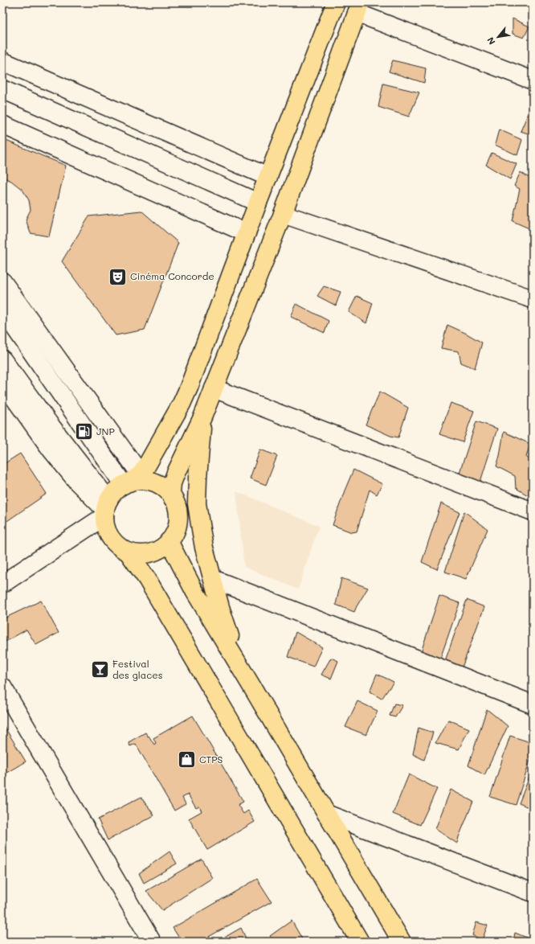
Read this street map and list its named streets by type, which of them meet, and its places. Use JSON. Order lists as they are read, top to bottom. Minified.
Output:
{"places":{"theatre":["Cinéma Concorde"],"fuel station":["JNP"],"bar":["Festival des glaces"],"shop":["CTPS"]},"north":"bottom left"}
